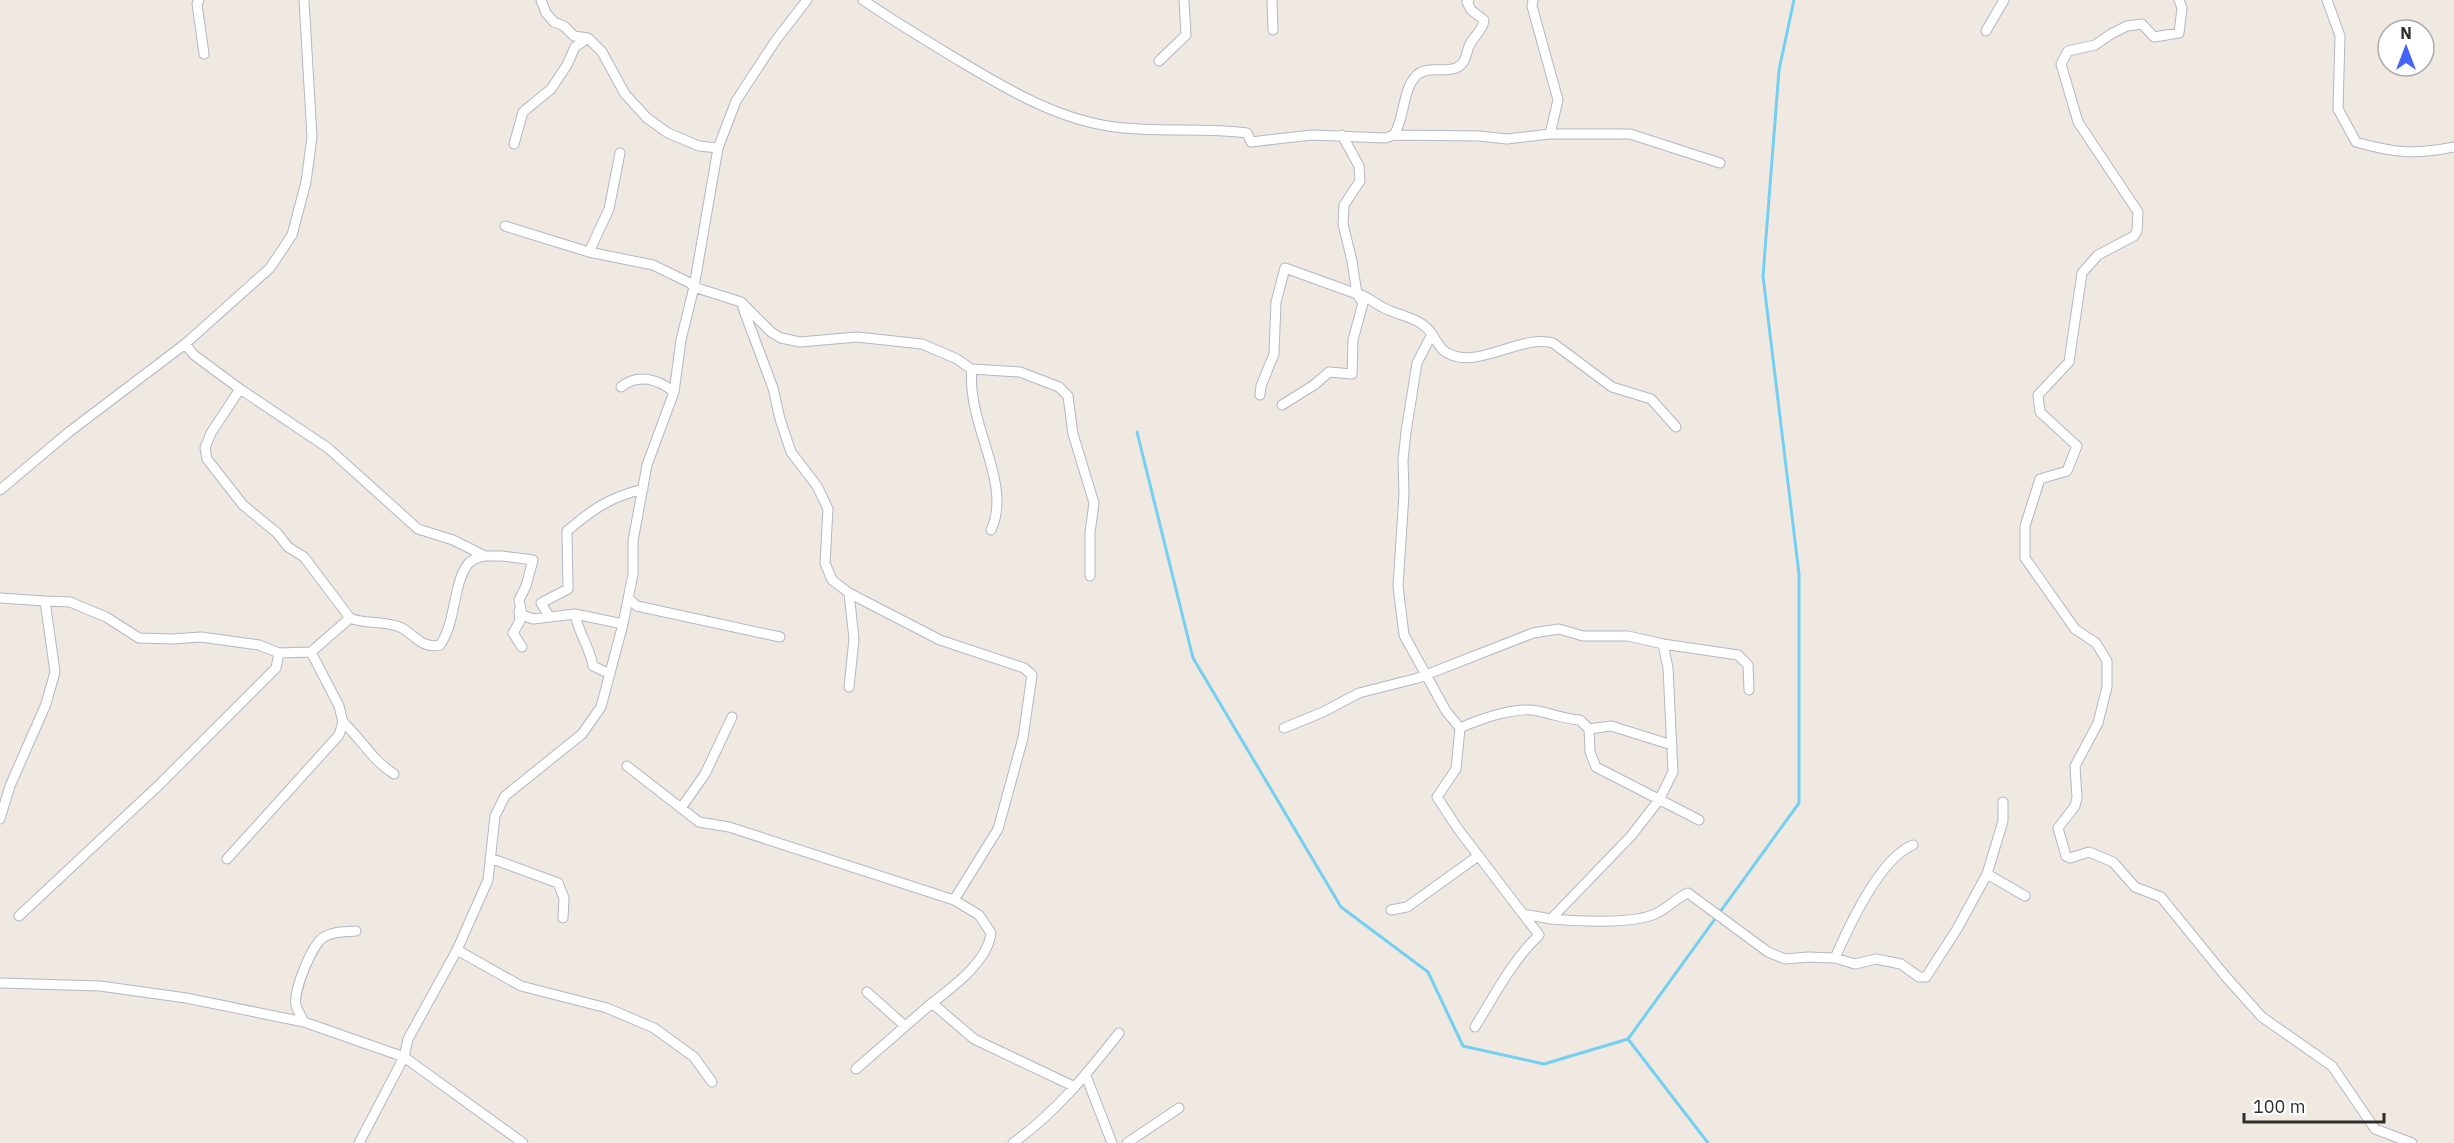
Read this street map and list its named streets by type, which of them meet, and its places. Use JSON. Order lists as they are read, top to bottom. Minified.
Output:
{"scale_bar":"100 m","north":"top"}
